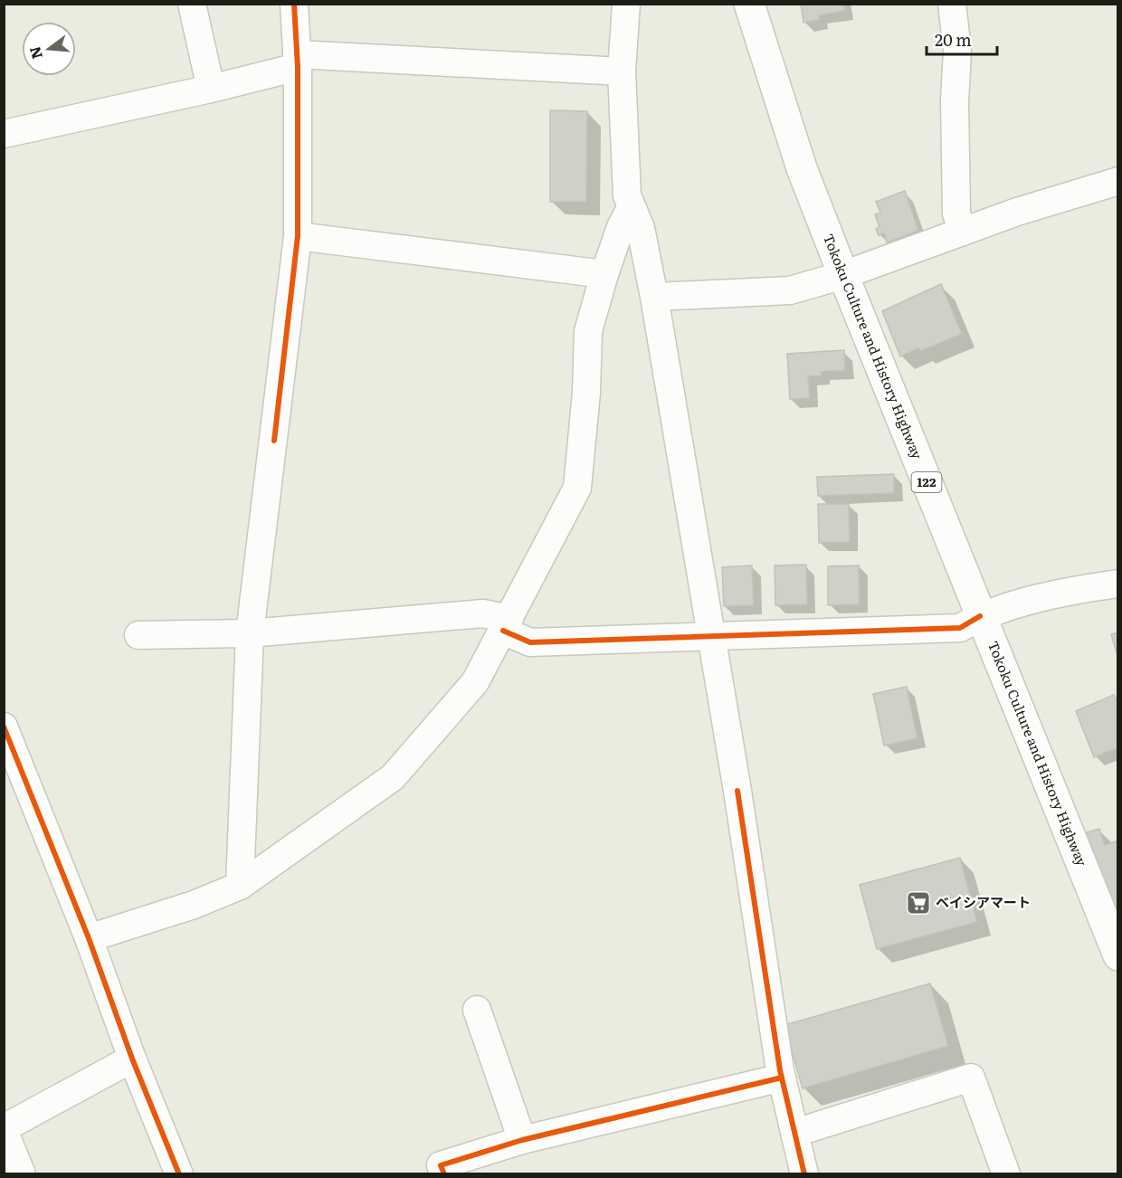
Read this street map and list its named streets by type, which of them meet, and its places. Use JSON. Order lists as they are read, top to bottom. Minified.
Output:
{"streets":{"highway":["Tokoku Culture and History Highway","122"]},"places":{"supermarket":["ベイシアマート"]},"scale_bar":"20 m","north":"left"}
